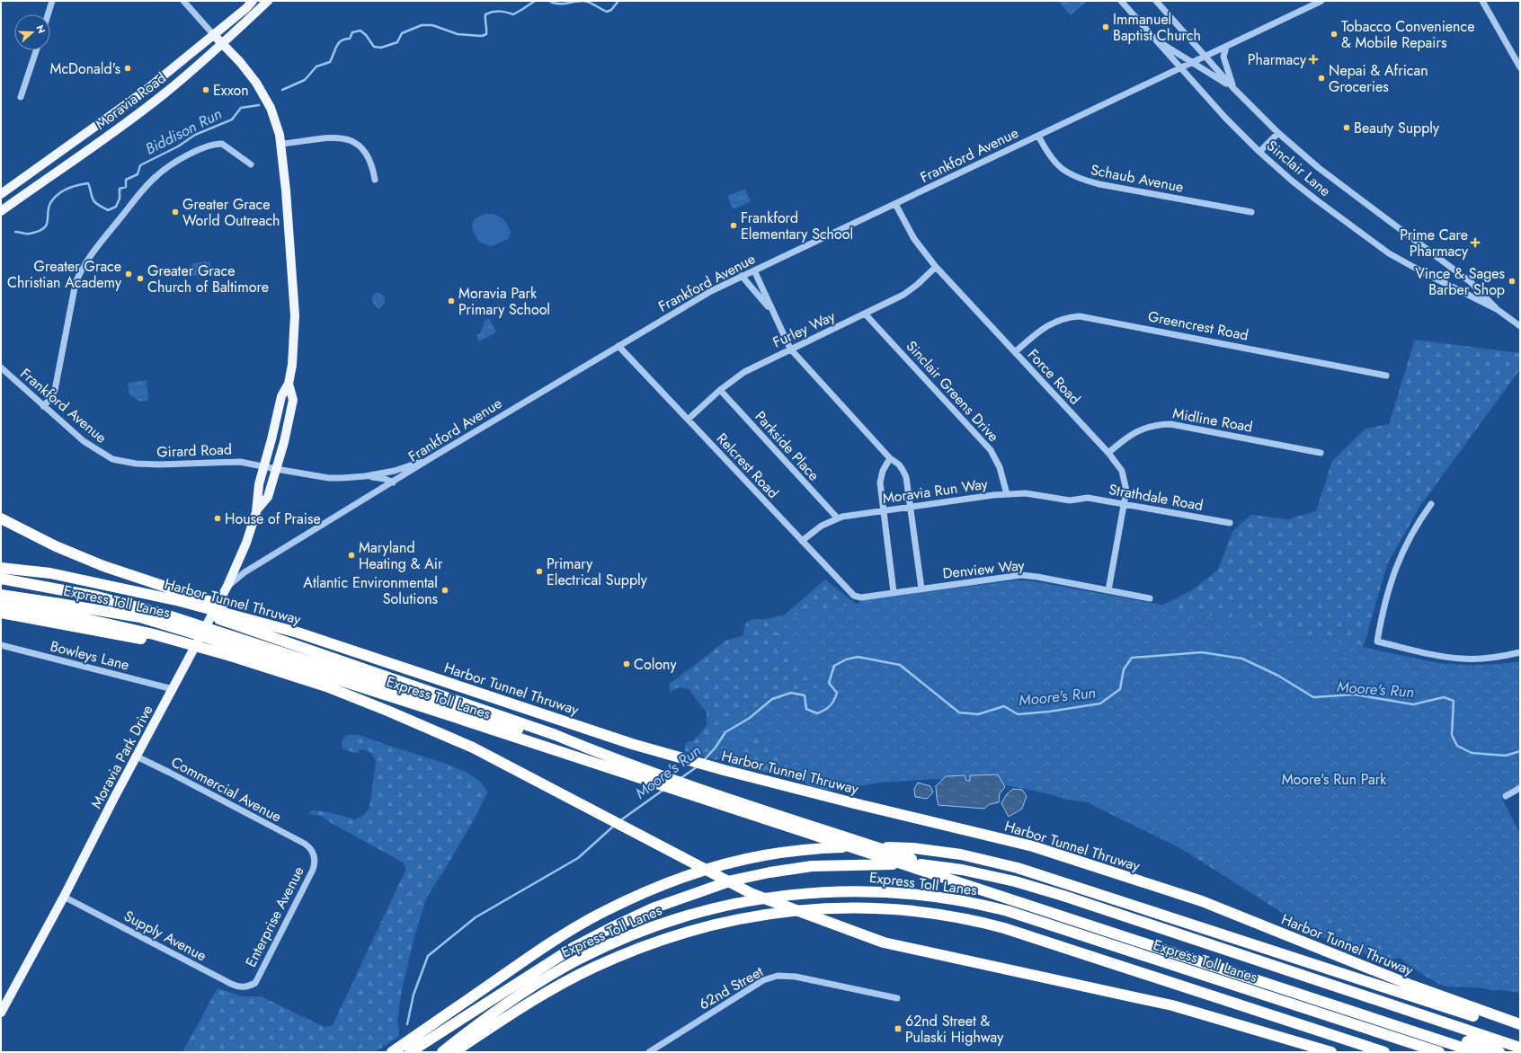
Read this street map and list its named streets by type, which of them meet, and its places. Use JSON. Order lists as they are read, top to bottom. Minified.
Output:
{"streets":{"highway":["Express Toll Lanes","Harbor Tunnel Thruway"],"main road":["Moravia Road","Moravia Park Drive"],"street":["Frankford Avenue","Sinclair Lane","Schaub Avenue","Greencrest Road","Furley Way","Force Road","Sinclair Greens Drive","Midline Road","Parkside Place","Girard Road","Relcrest Road","Moravia Run Way","Strathdale Road","Denview Way","Bowleys Lane","Commercial Avenue","Enterprise Avenue","Supply Avenue","62nd Street"]},"crossings":[["Moravia Road","Moravia Park Drive"],["Frankford Avenue","Sinclair Lane"],["Frankford Avenue","Schaub Avenue"],["Frankford Avenue","Force Road"],["Frankford Avenue","Girard Road"],["Frankford Avenue","Relcrest Road"],["Frankford Avenue","Moravia Park Drive"],["Greencrest Road","Force Road"],["Furley Way","Force Road"],["Furley Way","Sinclair Greens Drive"],["Furley Way","Parkside Place"],["Furley Way","Relcrest Road"],["Force Road","Midline Road"],["Force Road","Strathdale Road"],["Force Road","Denview Way"],["Sinclair Greens Drive","Moravia Run Way"],["Parkside Place","Moravia Run Way"],["Girard Road","Moravia Park Drive"],["Relcrest Road","Moravia Run Way"],["Relcrest Road","Denview Way"],["Moravia Run Way","Strathdale Road"],["Express Toll Lanes","Harbor Tunnel Thruway"],["Bowleys Lane","Moravia Park Drive"],["Moravia Park Drive","Commercial Avenue"],["Moravia Park Drive","Supply Avenue"],["Commercial Avenue","Enterprise Avenue"],["Enterprise Avenue","Supply Avenue"]],"water":["Biddison Run","Moore's Run"],"parks":["Moore's Run Park"],"places":{"other":["Immanuel Baptist Church","Tobacco Convenience & Mobile Repairs","McDonald's","Nepai & African Groceries","Exxon","Beauty Supply","Greater Grace World Outreach","Frankford Elementary School","Greater Grace Christian Academy","Greater Grace Church of Baltimore","Vince & Sages Barber Shop","Moravia Park Primary School","House of Praise","Maryland Heating & Air","Primary Electrical Supply","Atlantic Environmental Solutions","Colony"],"health":["Pharmacy","Prime Care Pharmacy"],"transit":["62nd Street & Pulaski Highway"]},"north":"right"}
